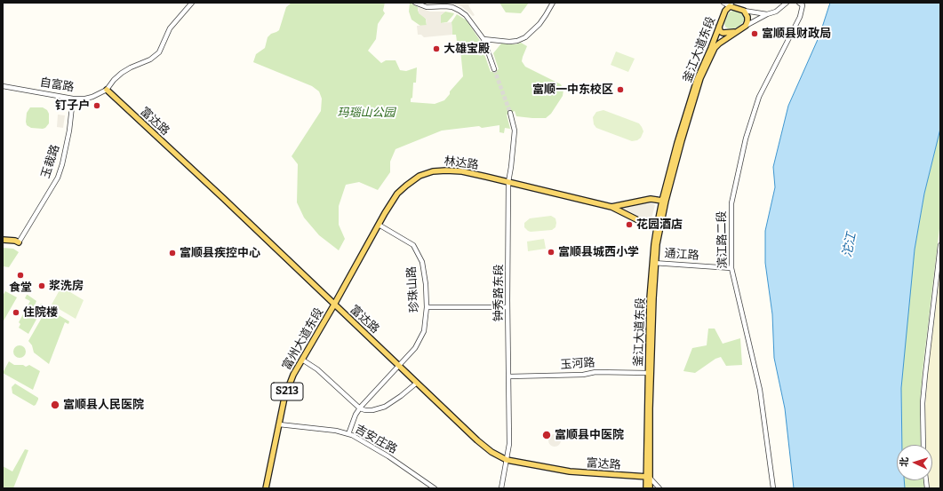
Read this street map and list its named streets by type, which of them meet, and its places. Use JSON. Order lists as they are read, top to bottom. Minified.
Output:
{"streets":{"main road":["釜江大道东段","富达路","林达路","富州大道东段","S213"],"street":["自富路","玉裁路","滨江路二段","通江路","珍珠山路","钟秀路东段","玉河路","吉安庄路"]},"crossings":[["釜江大道东段","富达路"],["釜江大道东段","通江路"],["釜江大道东段","玉河路"],["自富路","富达路"],["自富路","玉裁路"],["富达路","林达路"],["富达路","珍珠山路"],["富达路","钟秀路东段"],["富达路","富州大道东段"],["林达路","珍珠山路"],["林达路","钟秀路东段"],["林达路","富州大道东段"],["滨江路二段","通江路"],["珍珠山路","吉安庄路"],["钟秀路东段","玉河路"],["富州大道东段","吉安庄路"]],"water":["沱江"],"parks":["玛瑙山公园"],"places":["富顺县财政局","大雄宝殿","富顺一中东校区","钉子户","花园酒店","富顺县城西小学","富顺县疾控中心","食堂","浆洗房","住院楼","富顺县人民医院","富顺县中医院"],"north":"left"}
